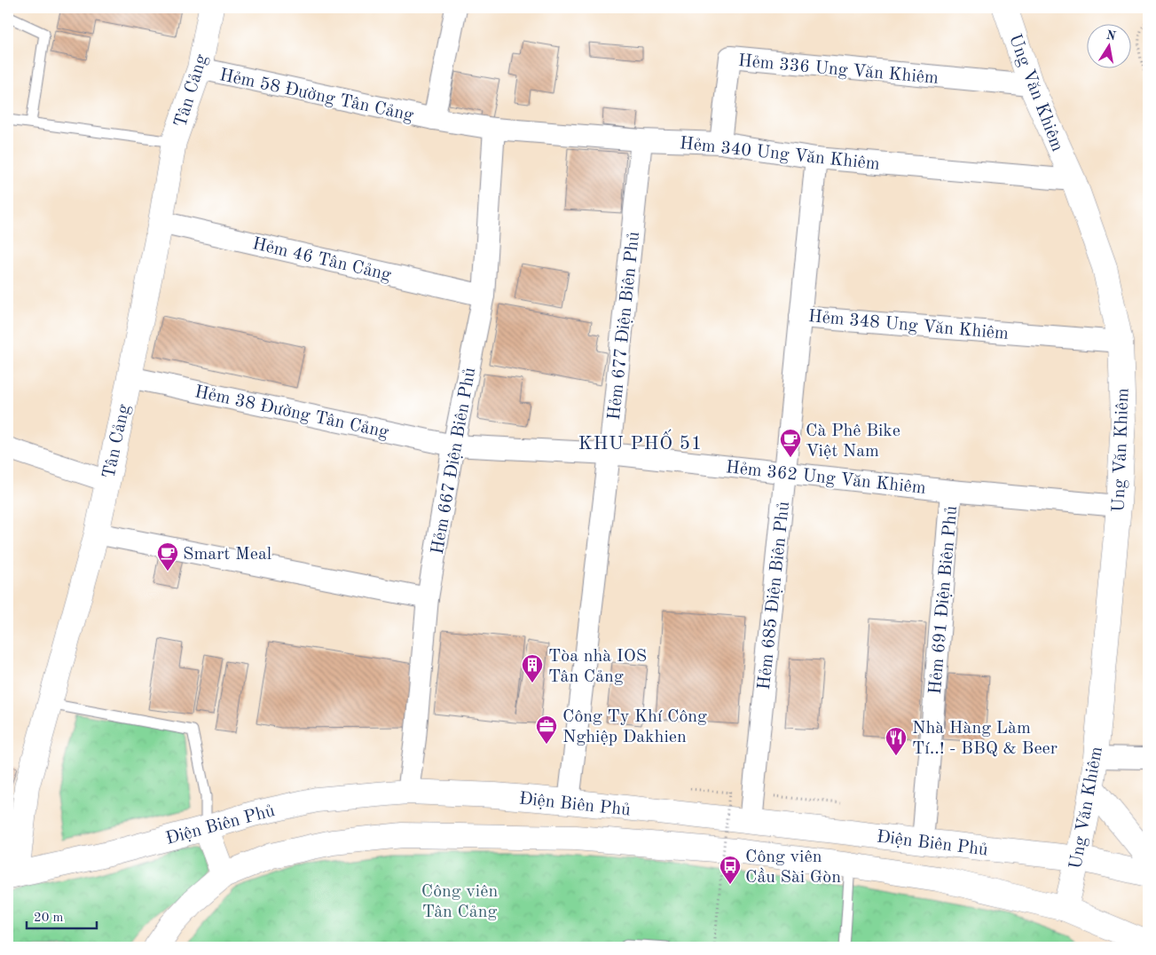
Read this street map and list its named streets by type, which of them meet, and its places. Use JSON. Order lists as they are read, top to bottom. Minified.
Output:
{"streets":{"main road":["Tân Cảng","Ung Văn Khiêm","Điện Biên Phủ"],"street":["Hẻm 336 Ung Văn Khiêm","Hẻm 58 Đường Tân Cảng","Hẻm 340 Ung Văn Khiêm","Hẻm 46 Tân Cảng","Hẻm 348 Ung Văn Khiêm","Hẻm 677 Điện Biên Phủ","Hẻm 38 Đường Tân Cảng","Hẻm 667 Điện Biên Phủ","Hẻm 362 Ung Văn Khiêm","Hẻm 685 Điện Biên Phủ","Hẻm 691 Điện Biên Phủ"]},"crossings":[["Hẻm 336 Ung Văn Khiêm","Ung Văn Khiêm"],["Hẻm 336 Ung Văn Khiêm","Hẻm 340 Ung Văn Khiêm"],["Tân Cảng","Hẻm 58 Đường Tân Cảng"],["Tân Cảng","Hẻm 46 Tân Cảng"],["Tân Cảng","Hẻm 38 Đường Tân Cảng"],["Tân Cảng","Điện Biên Phủ"],["Ung Văn Khiêm","Hẻm 340 Ung Văn Khiêm"],["Ung Văn Khiêm","Hẻm 348 Ung Văn Khiêm"],["Ung Văn Khiêm","Hẻm 362 Ung Văn Khiêm"],["Ung Văn Khiêm","Điện Biên Phủ"],["Hẻm 58 Đường Tân Cảng","Hẻm 340 Ung Văn Khiêm"],["Hẻm 340 Ung Văn Khiêm","Hẻm 348 Ung Văn Khiêm"],["Hẻm 340 Ung Văn Khiêm","Hẻm 677 Điện Biên Phủ"],["Hẻm 340 Ung Văn Khiêm","Hẻm 667 Điện Biên Phủ"],["Hẻm 46 Tân Cảng","Hẻm 667 Điện Biên Phủ"],["Hẻm 348 Ung Văn Khiêm","Hẻm 685 Điện Biên Phủ"],["Hẻm 677 Điện Biên Phủ","Hẻm 362 Ung Văn Khiêm"],["Hẻm 677 Điện Biên Phủ","Điện Biên Phủ"],["Hẻm 38 Đường Tân Cảng","Hẻm 667 Điện Biên Phủ"],["Hẻm 38 Đường Tân Cảng","Hẻm 362 Ung Văn Khiêm"],["Hẻm 667 Điện Biên Phủ","Hẻm 362 Ung Văn Khiêm"],["Hẻm 667 Điện Biên Phủ","Điện Biên Phủ"],["Hẻm 362 Ung Văn Khiêm","Hẻm 685 Điện Biên Phủ"],["Hẻm 362 Ung Văn Khiêm","Hẻm 691 Điện Biên Phủ"],["Hẻm 685 Điện Biên Phủ","Điện Biên Phủ"],["Hẻm 691 Điện Biên Phủ","Điện Biên Phủ"]],"districts":["KHU PHỐ 51"],"parks":["Công viên Tân Cảng"],"places":{"cafe":["Cà Phê Bike Việt Nam","Smart Meal"],"building":["Tòa nhà IOS Tân Cảng"],"office":["Công Ty Khí Công Nghiệp Dakhien"],"restaurant":["Nhà Hàng Làm Tí..! - BBQ & Beer"],"bus stop":["Công viên Cầu Sài Gòn"]},"scale_bar":"20 m","north":"top"}
